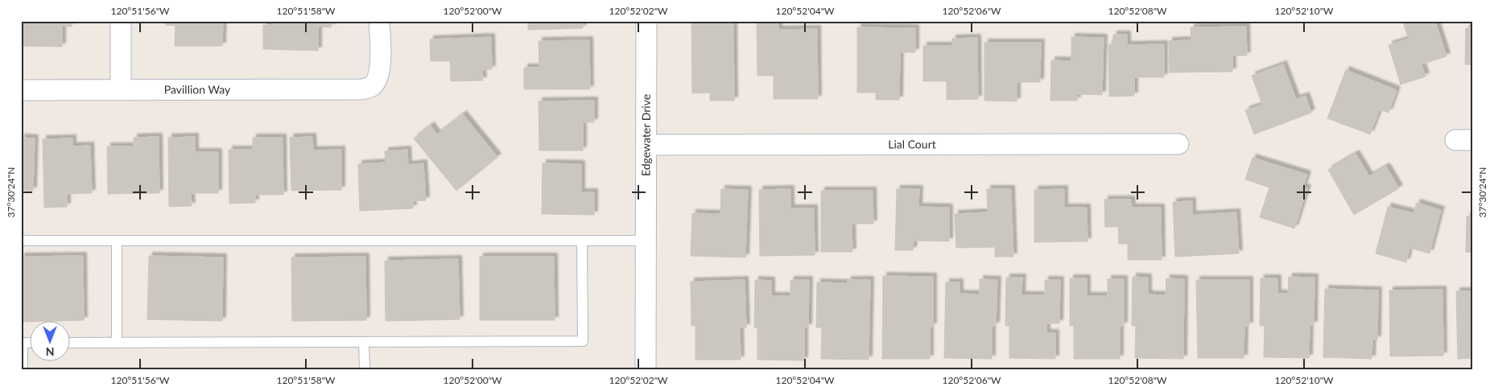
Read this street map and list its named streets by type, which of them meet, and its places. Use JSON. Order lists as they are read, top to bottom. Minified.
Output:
{"streets":{"street":["Pavillion Way","Edgewater Drive","Lial Court"]},"crossings":[["Edgewater Drive","Lial Court"]],"north":"bottom","coordinates":["120°51'56\"W","120°51'58\"W","120°52'00\"W","120°52'02\"W","120°52'04\"W","120°52'06\"W","120°52'08\"W","120°52'10\"W","37°30'24\"N"]}
